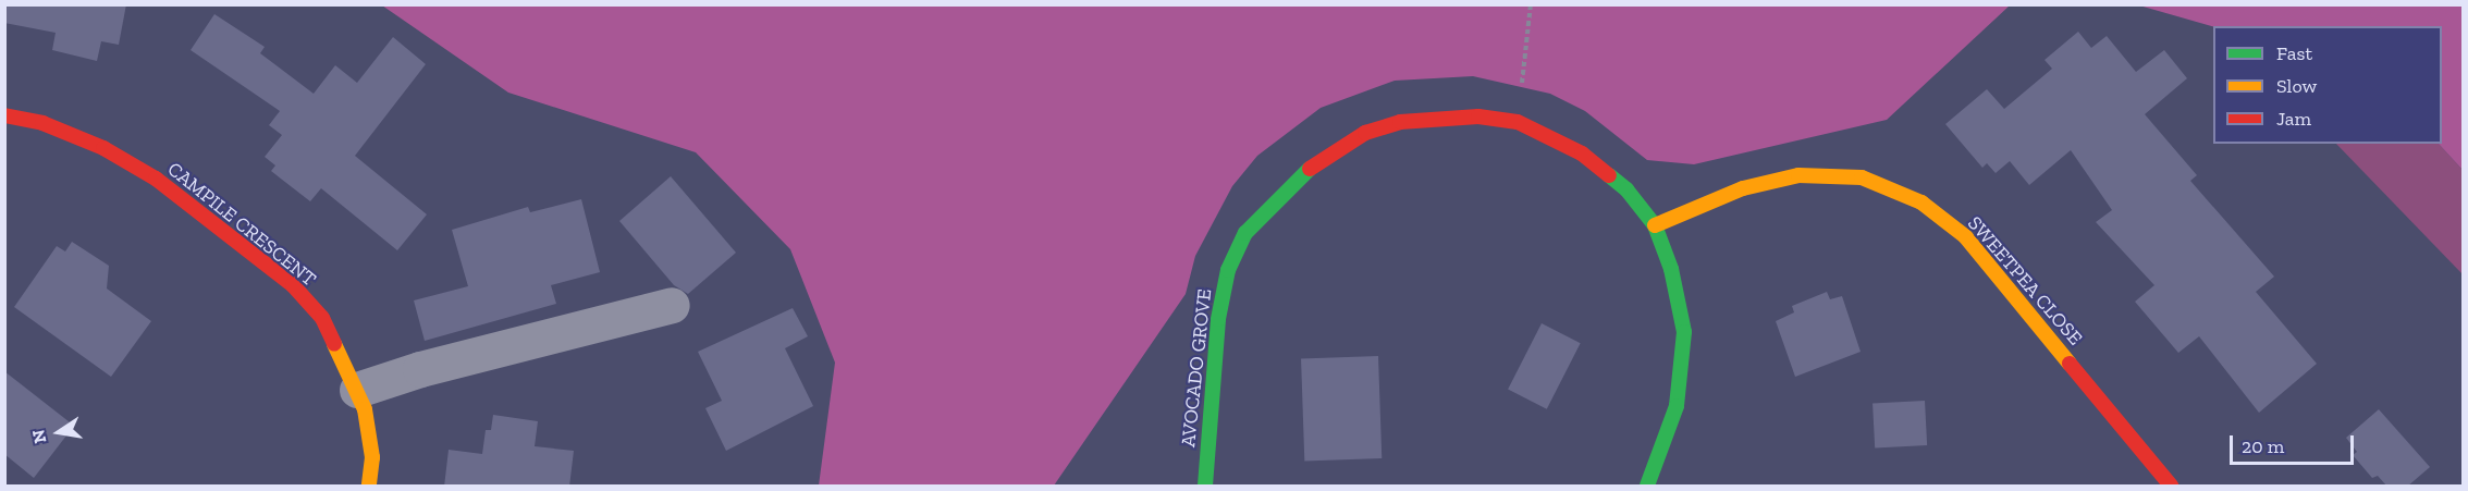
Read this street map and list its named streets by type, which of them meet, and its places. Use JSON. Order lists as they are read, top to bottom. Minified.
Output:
{"streets":{"street":["CAMPILE CRESCENT","SWEETPEA CLOSE","AVOCADO GROVE"]},"crossings":[["SWEETPEA CLOSE","AVOCADO GROVE"]],"legend":["Fast","Slow","Jam"],"scale_bar":"20 m","north":"left"}
